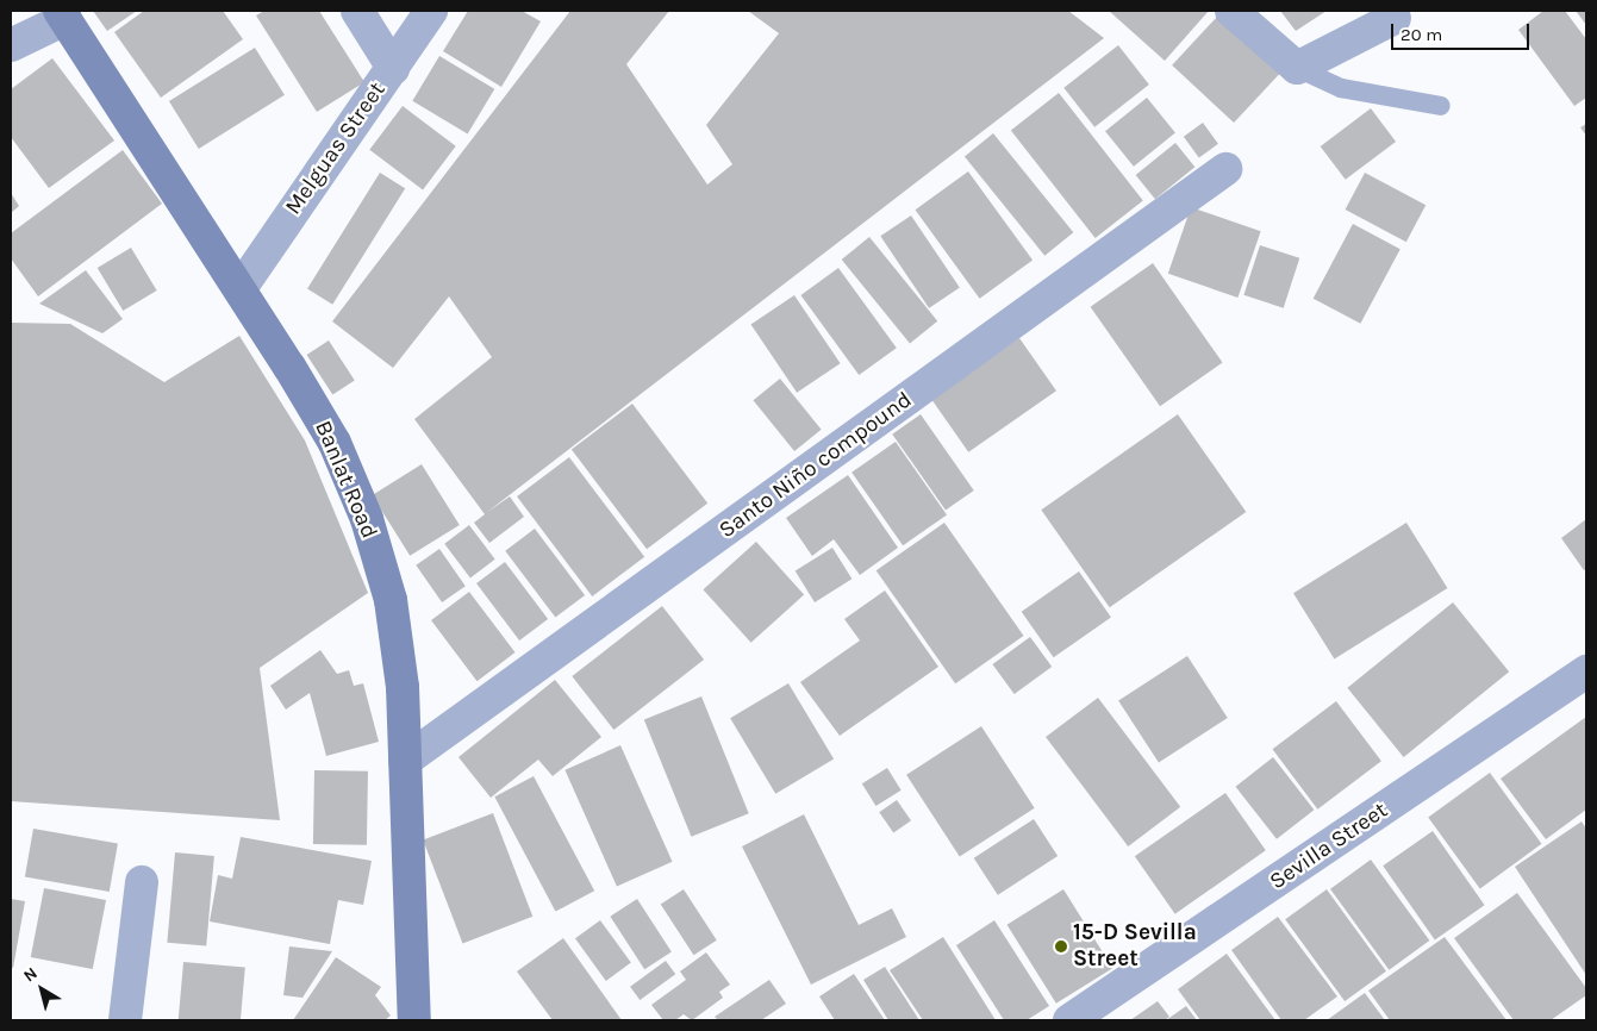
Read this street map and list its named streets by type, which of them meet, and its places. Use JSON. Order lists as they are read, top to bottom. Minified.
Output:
{"streets":{"street":["Melguas Street","Santo Niño compound","Banlat Road","Sevilla Street"]},"crossings":[["Melguas Street","Banlat Road"],["Santo Niño compound","Banlat Road"]],"places":["15-D Sevilla Street"],"scale_bar":"20 m","north":"top left"}
